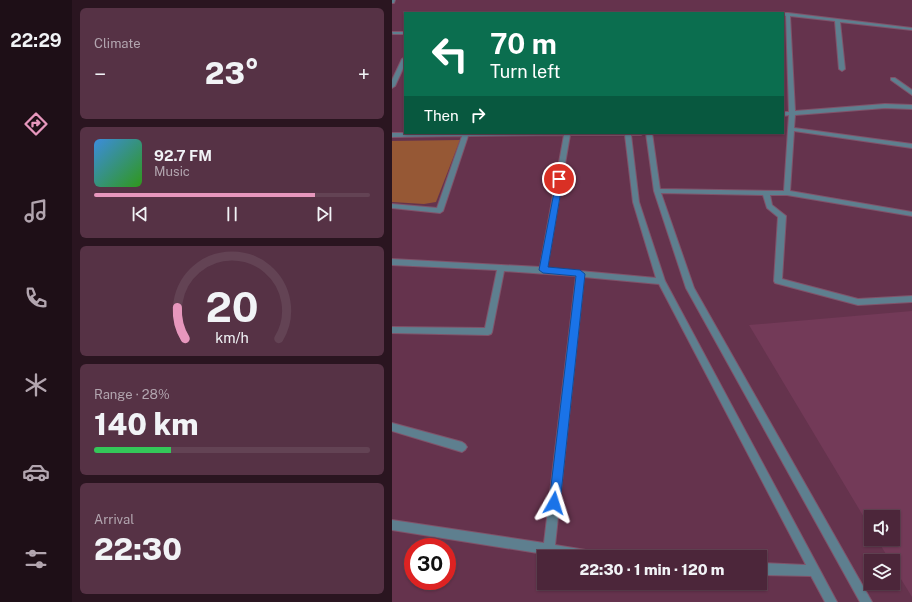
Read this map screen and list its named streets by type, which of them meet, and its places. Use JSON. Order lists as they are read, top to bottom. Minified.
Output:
{"page":{"tabs":"22:29","tile":["Climate",["Range · 28%","140 km"],["Arrival","22:30"]],"turn":["70 m","Turn left"],"heat":["−","23°","+"],"then":"Then","song":["92.7 FM","Music"],"limit":"30","trip":"22:30 · 1 min · 120 m","gauge":["20","km/h"]}}
